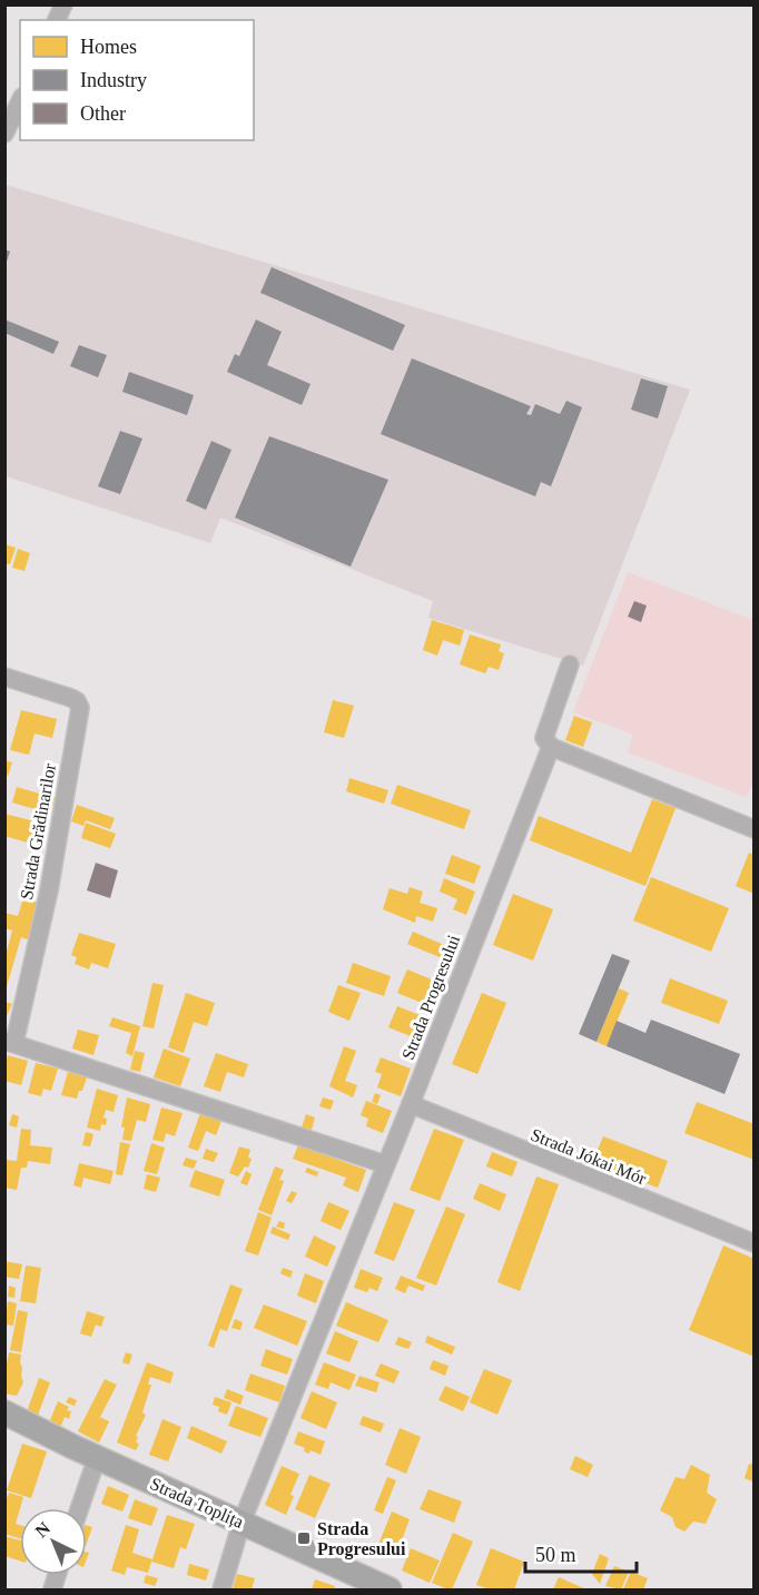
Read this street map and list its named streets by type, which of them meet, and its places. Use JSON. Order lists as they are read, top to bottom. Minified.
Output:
{"streets":{"main road":["Strada Toplița"],"street":["Strada Grădinarilor","Strada Progresului","Strada Jókai Mór"]},"crossings":[["Strada Grădinarilor","Strada Progresului"],["Strada Progresului","Strada Jókai Mór"],["Strada Progresului","Strada Toplița"]],"places":{"transit":["Strada Progresului"]},"legend":["Homes","Industry","Other"],"scale_bar":"50 m","north":"top left"}
